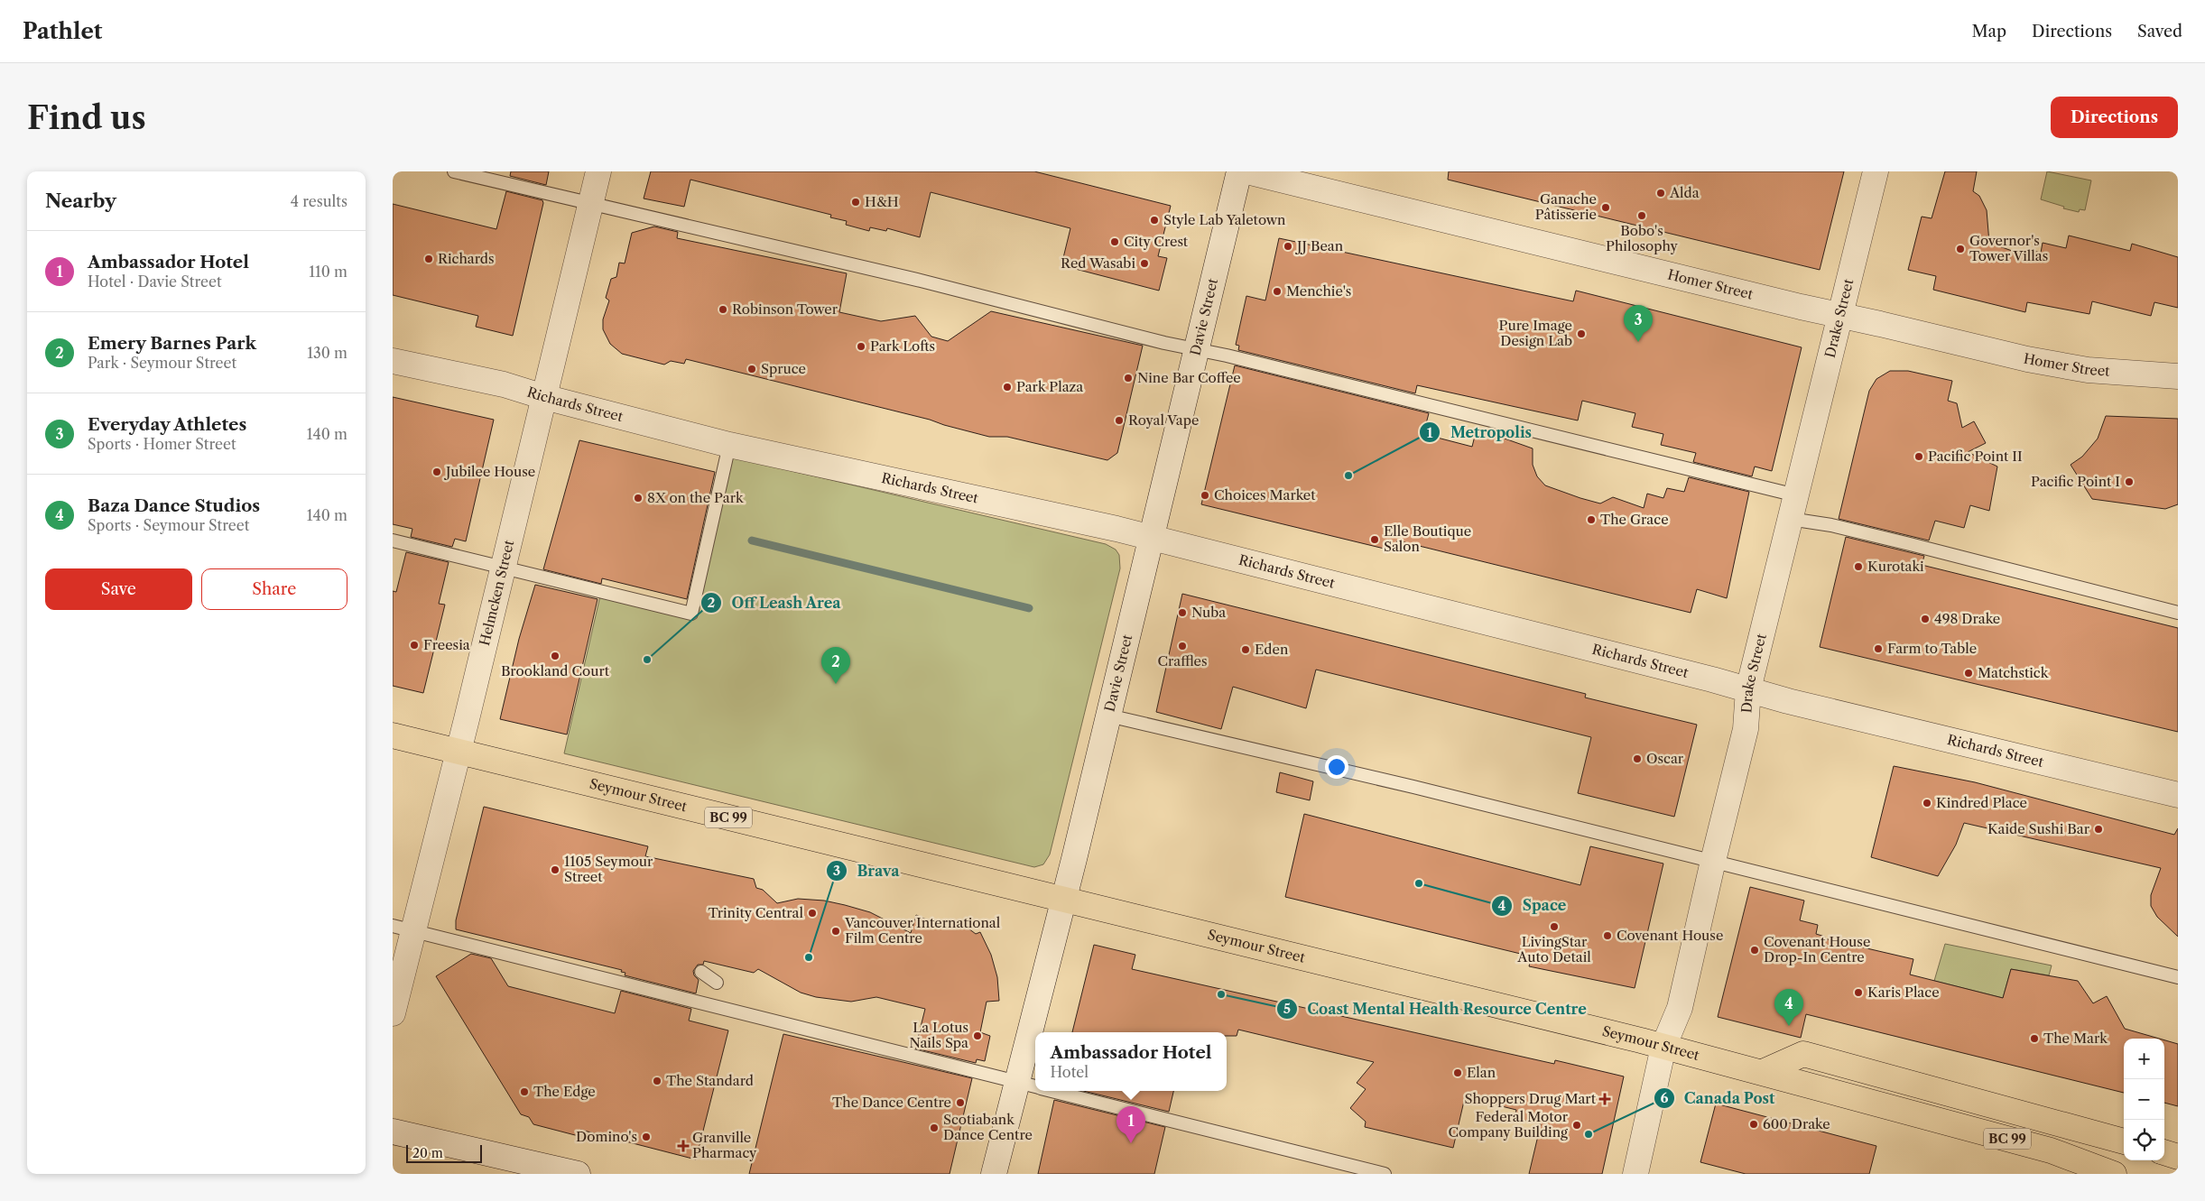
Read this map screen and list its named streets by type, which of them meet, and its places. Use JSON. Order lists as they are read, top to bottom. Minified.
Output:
{"streets":{"highway":["Seymour Street","BC 99"],"street":["Homer Street","Drake Street","Davie Street","Richards Street","Helmcken Street"]},"crossings":[["Homer Street","Drake Street"],["Drake Street","Richards Street"],["Drake Street","Seymour Street"],["Davie Street","Richards Street"],["Davie Street","Seymour Street"],["Richards Street","Helmcken Street"],["Helmcken Street","Seymour Street"]],"places":{"other":["Alda","H&H","Ganache Pâtisserie","Bobo's Philosophy","Style Lab Yaletown","City Crest","JJ Bean","Governor's Tower Villas","Richards","Red Wasabi","Menchie's","Robinson Tower","Pure Image Design Lab","Park Lofts","Spruce","Nine Bar Coffee","Park Plaza","Royal Vape","Pacific Point II","Jubilee House","Metropolis","Pacific Point I","Choices Market","8X on the Park","The Grace","Elle Boutique Salon","Kurotaki","Nuba","498 Drake","Freesia","Craffles","Farm to Table","Eden","Brookland Court","Off Leash Area","Matchstick","Oscar","Kindred Place","Kaide Sushi Bar","1105 Seymour Street","Space","Trinity Central","LivingStar Auto Detail","Vancouver International Film Centre","Covenant House","Covenant House Drop-In Centre","Brava","Karis Place","Coast Mental Health Resource Centre","La Lotus Nails Spa","The Mark","Elan","The Standard","The Edge","The Dance Centre","600 Drake","Federal Motor Company Building","Scotiabank Dance Centre","Canada Post","Domino's"],"health":["Shoppers Drug Mart","Granville Pharmacy"]},"scale_bar":"20 m","page":{"header":"Pathlet","nav":["Map","Directions","Saved"],"buttons":["Directions",["Save","Share"]],"title":"Find us","heading":["Nearby","4 results"],"list":[{"mark":"1","name":"Ambassador Hotel","note":"Hotel · Davie Street","value":"110 m"},{"mark":"2","name":"Emery Barnes Park","note":"Park · Seymour Street","value":"130 m"},{"mark":"3","name":"Everyday Athletes","note":"Sports · Homer Street","value":"140 m"},{"mark":"4","name":"Baza Dance Studios","note":"Sports · Seymour Street","value":"140 m"}],"pins":["3","2","4","1"],"popup":["Ambassador Hotel","Hotel"],"map_buttons":["+","−"],"scale":"20 m"}}
